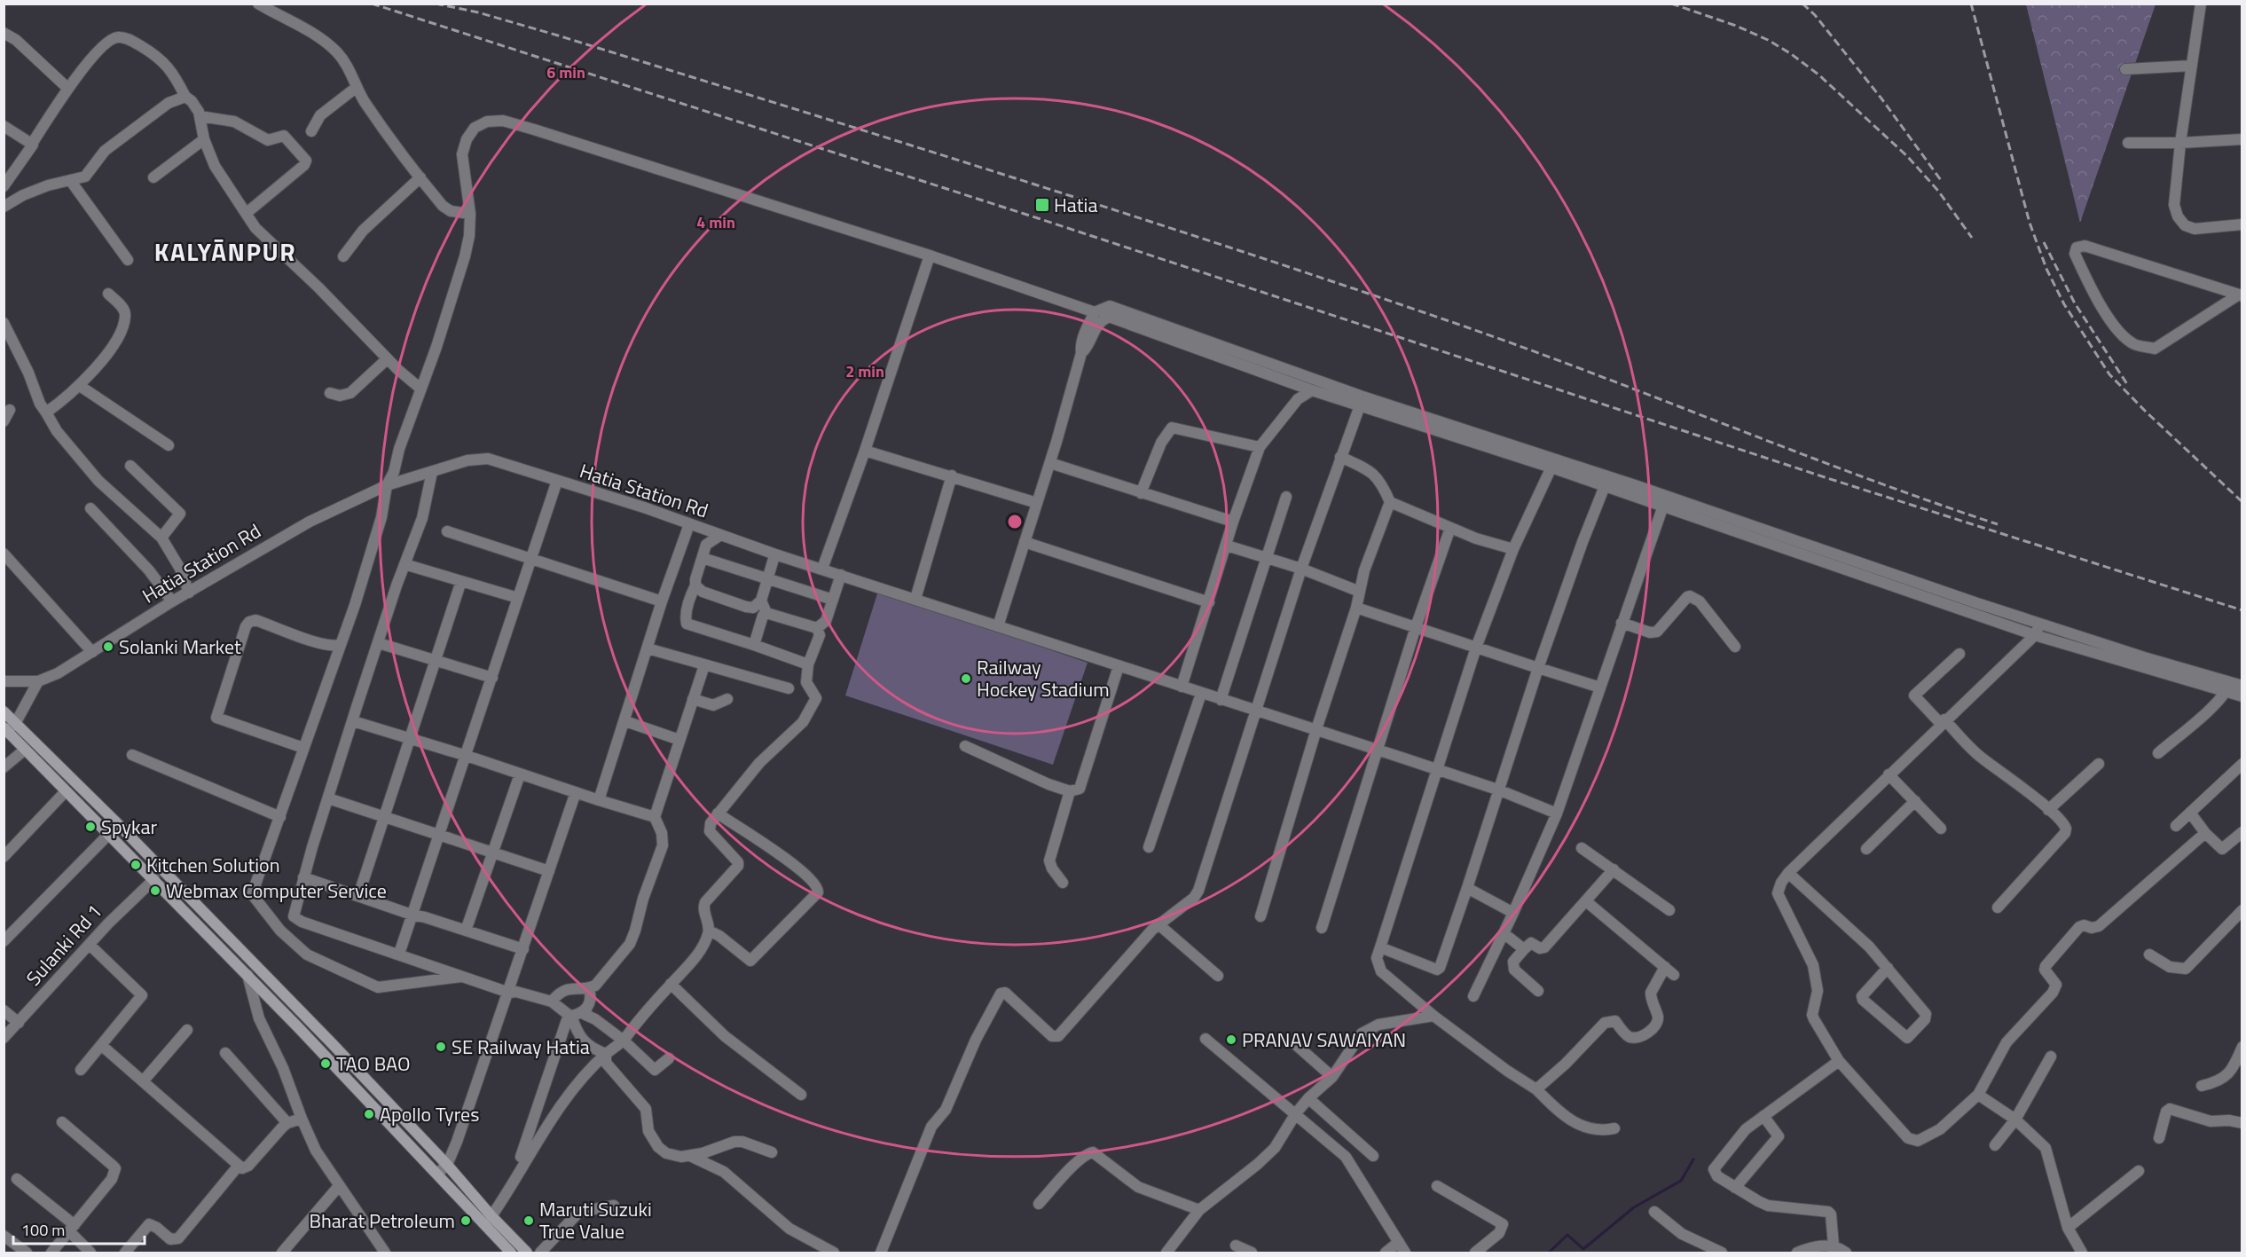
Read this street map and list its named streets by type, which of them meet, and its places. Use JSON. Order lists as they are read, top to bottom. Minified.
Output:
{"streets":{"street":["Hatia Station Rd","Sulanki Rd 1"]},"districts":["KALYĀNPUR"],"places":{"transit":["Hatia"],"other":["Solanki Market","Railway Hockey Stadium","Spykar","Kitchen Solution","Webmax Computer Service","PRANAV SAWAIYAN","SE Railway Hatia","TAO BAO","Apollo Tyres","Bharat Petroleum","Maruti Suzuki True Value"]},"scale_bar":"100 m","rings":["6 min","4 min","2 min"]}
